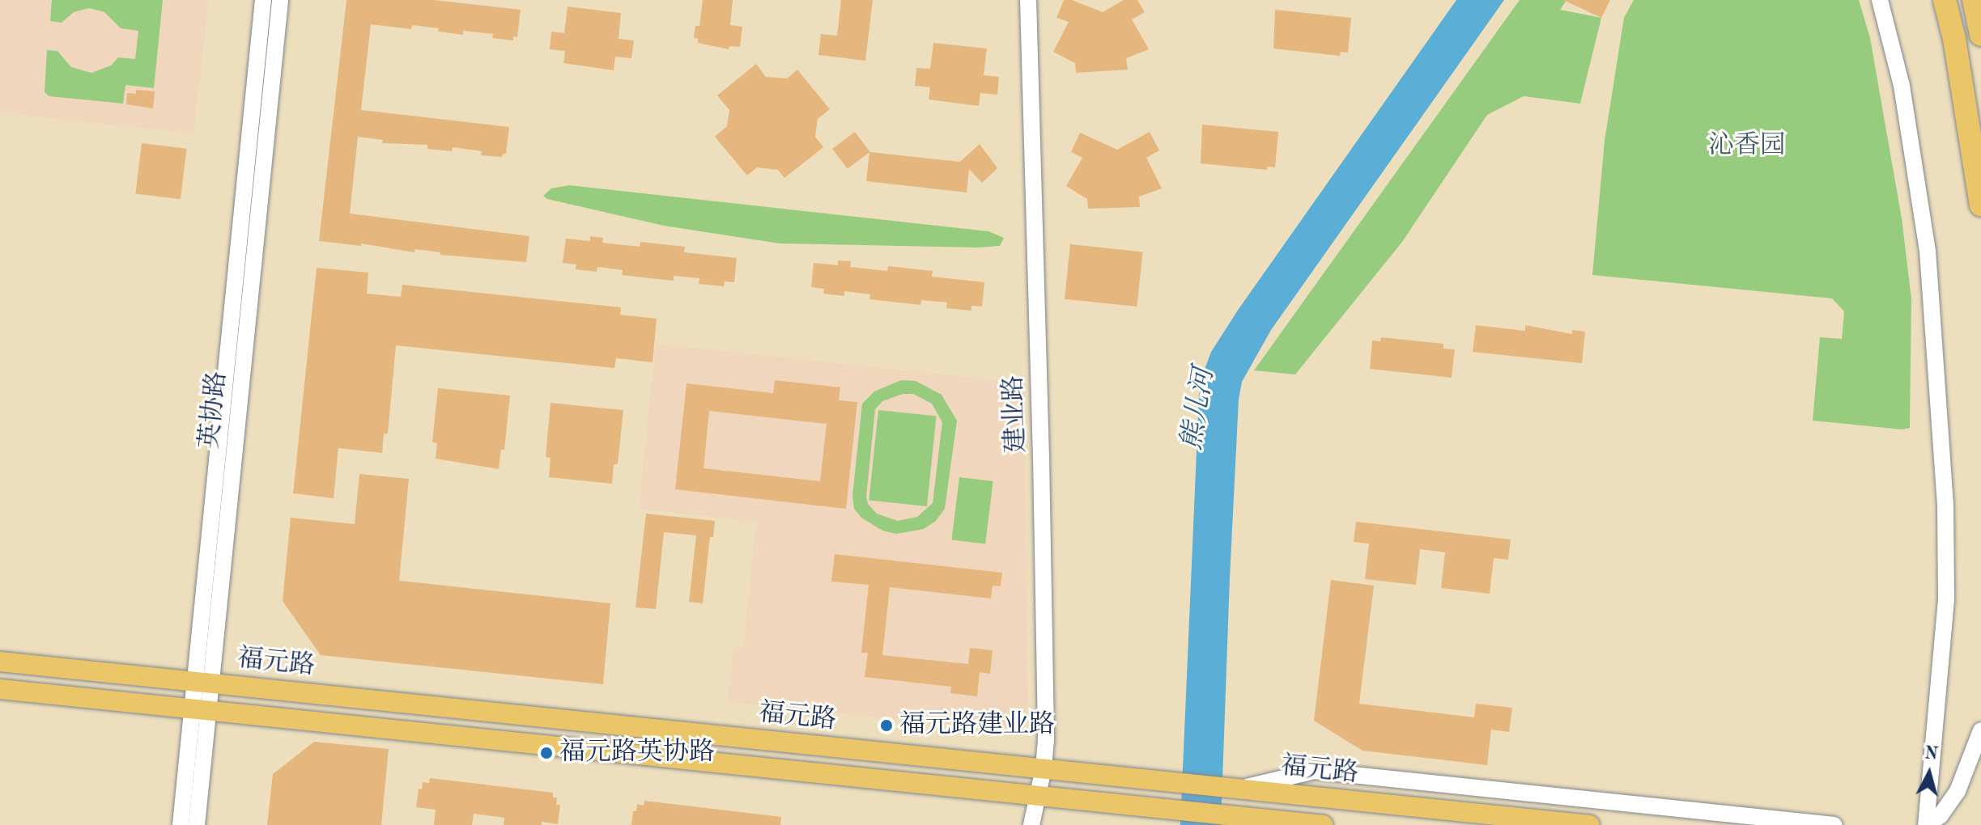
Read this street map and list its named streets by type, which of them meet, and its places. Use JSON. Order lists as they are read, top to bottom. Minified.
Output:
{"streets":{"main road":["福元路"],"street":["英协路","建业路"]},"crossings":[["英协路","福元路"],["建业路","福元路"]],"water":["熊儿河"],"parks":["沁香园"],"places":["福元路建业路","福元路英协路"],"north":"top"}
